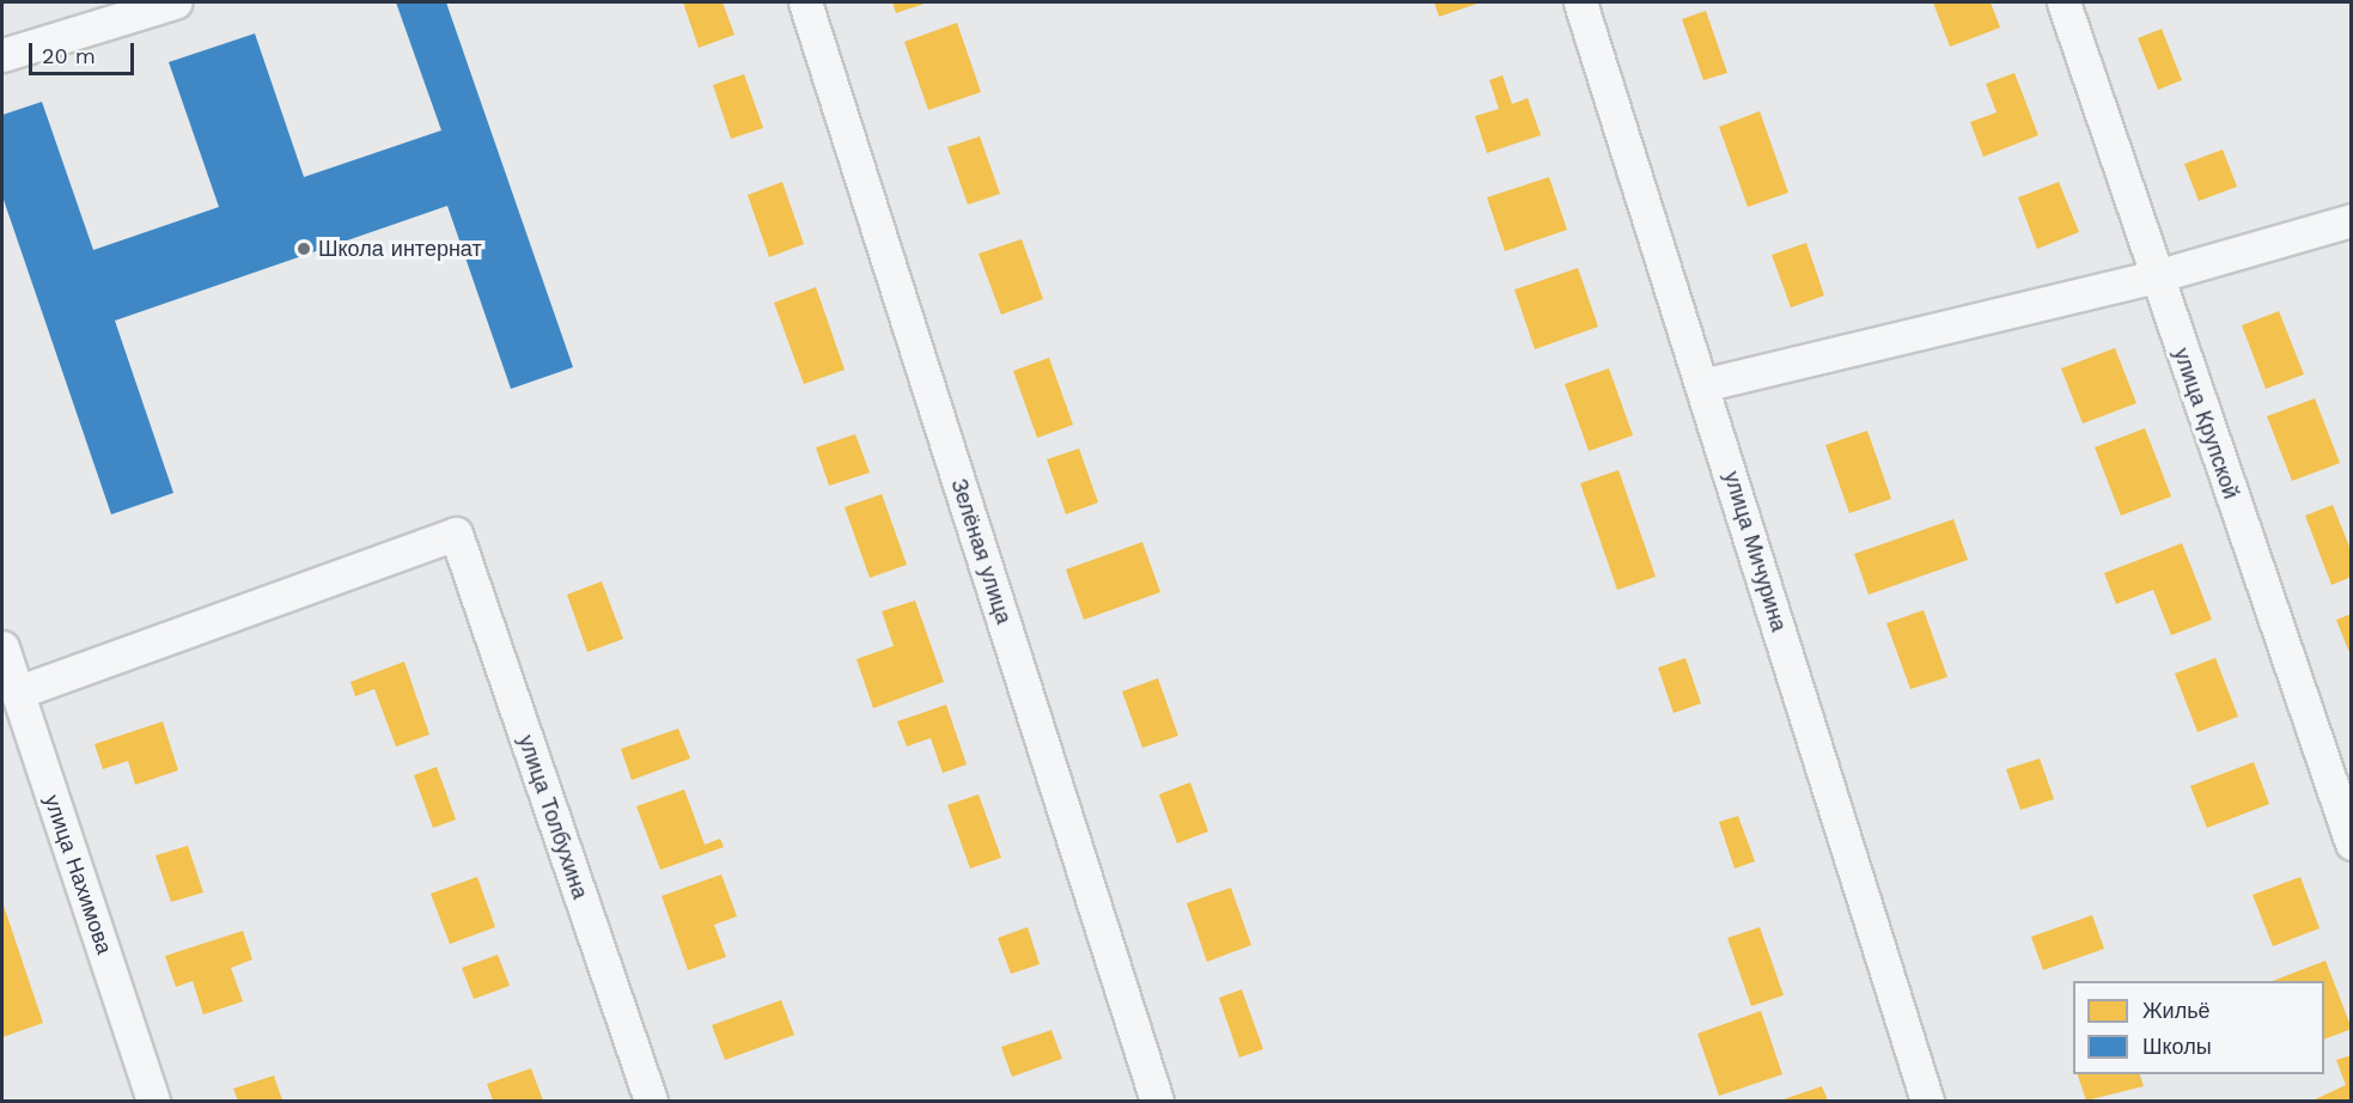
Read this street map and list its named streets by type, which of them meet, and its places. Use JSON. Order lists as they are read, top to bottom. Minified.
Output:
{"streets":{"street":["улица Крупской","Зелёная улица","улица Мичурина","улица Толбухина","улица Нахимова"]},"crossings":[["улица Толбухина","улица Нахимова"]],"places":["Школа интернат"],"legend":["Жильё","Школы"],"scale_bar":"20 m"}
